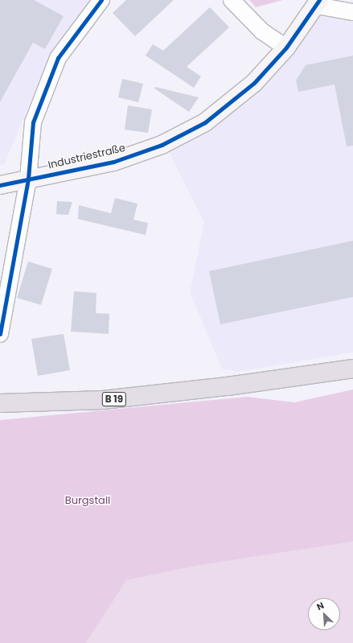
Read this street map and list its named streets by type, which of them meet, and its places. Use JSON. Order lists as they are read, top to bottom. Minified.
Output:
{"streets":{"highway":["B 19"],"street":["Industriestraße"]},"parks":["Burgstall"],"north":"top left"}
